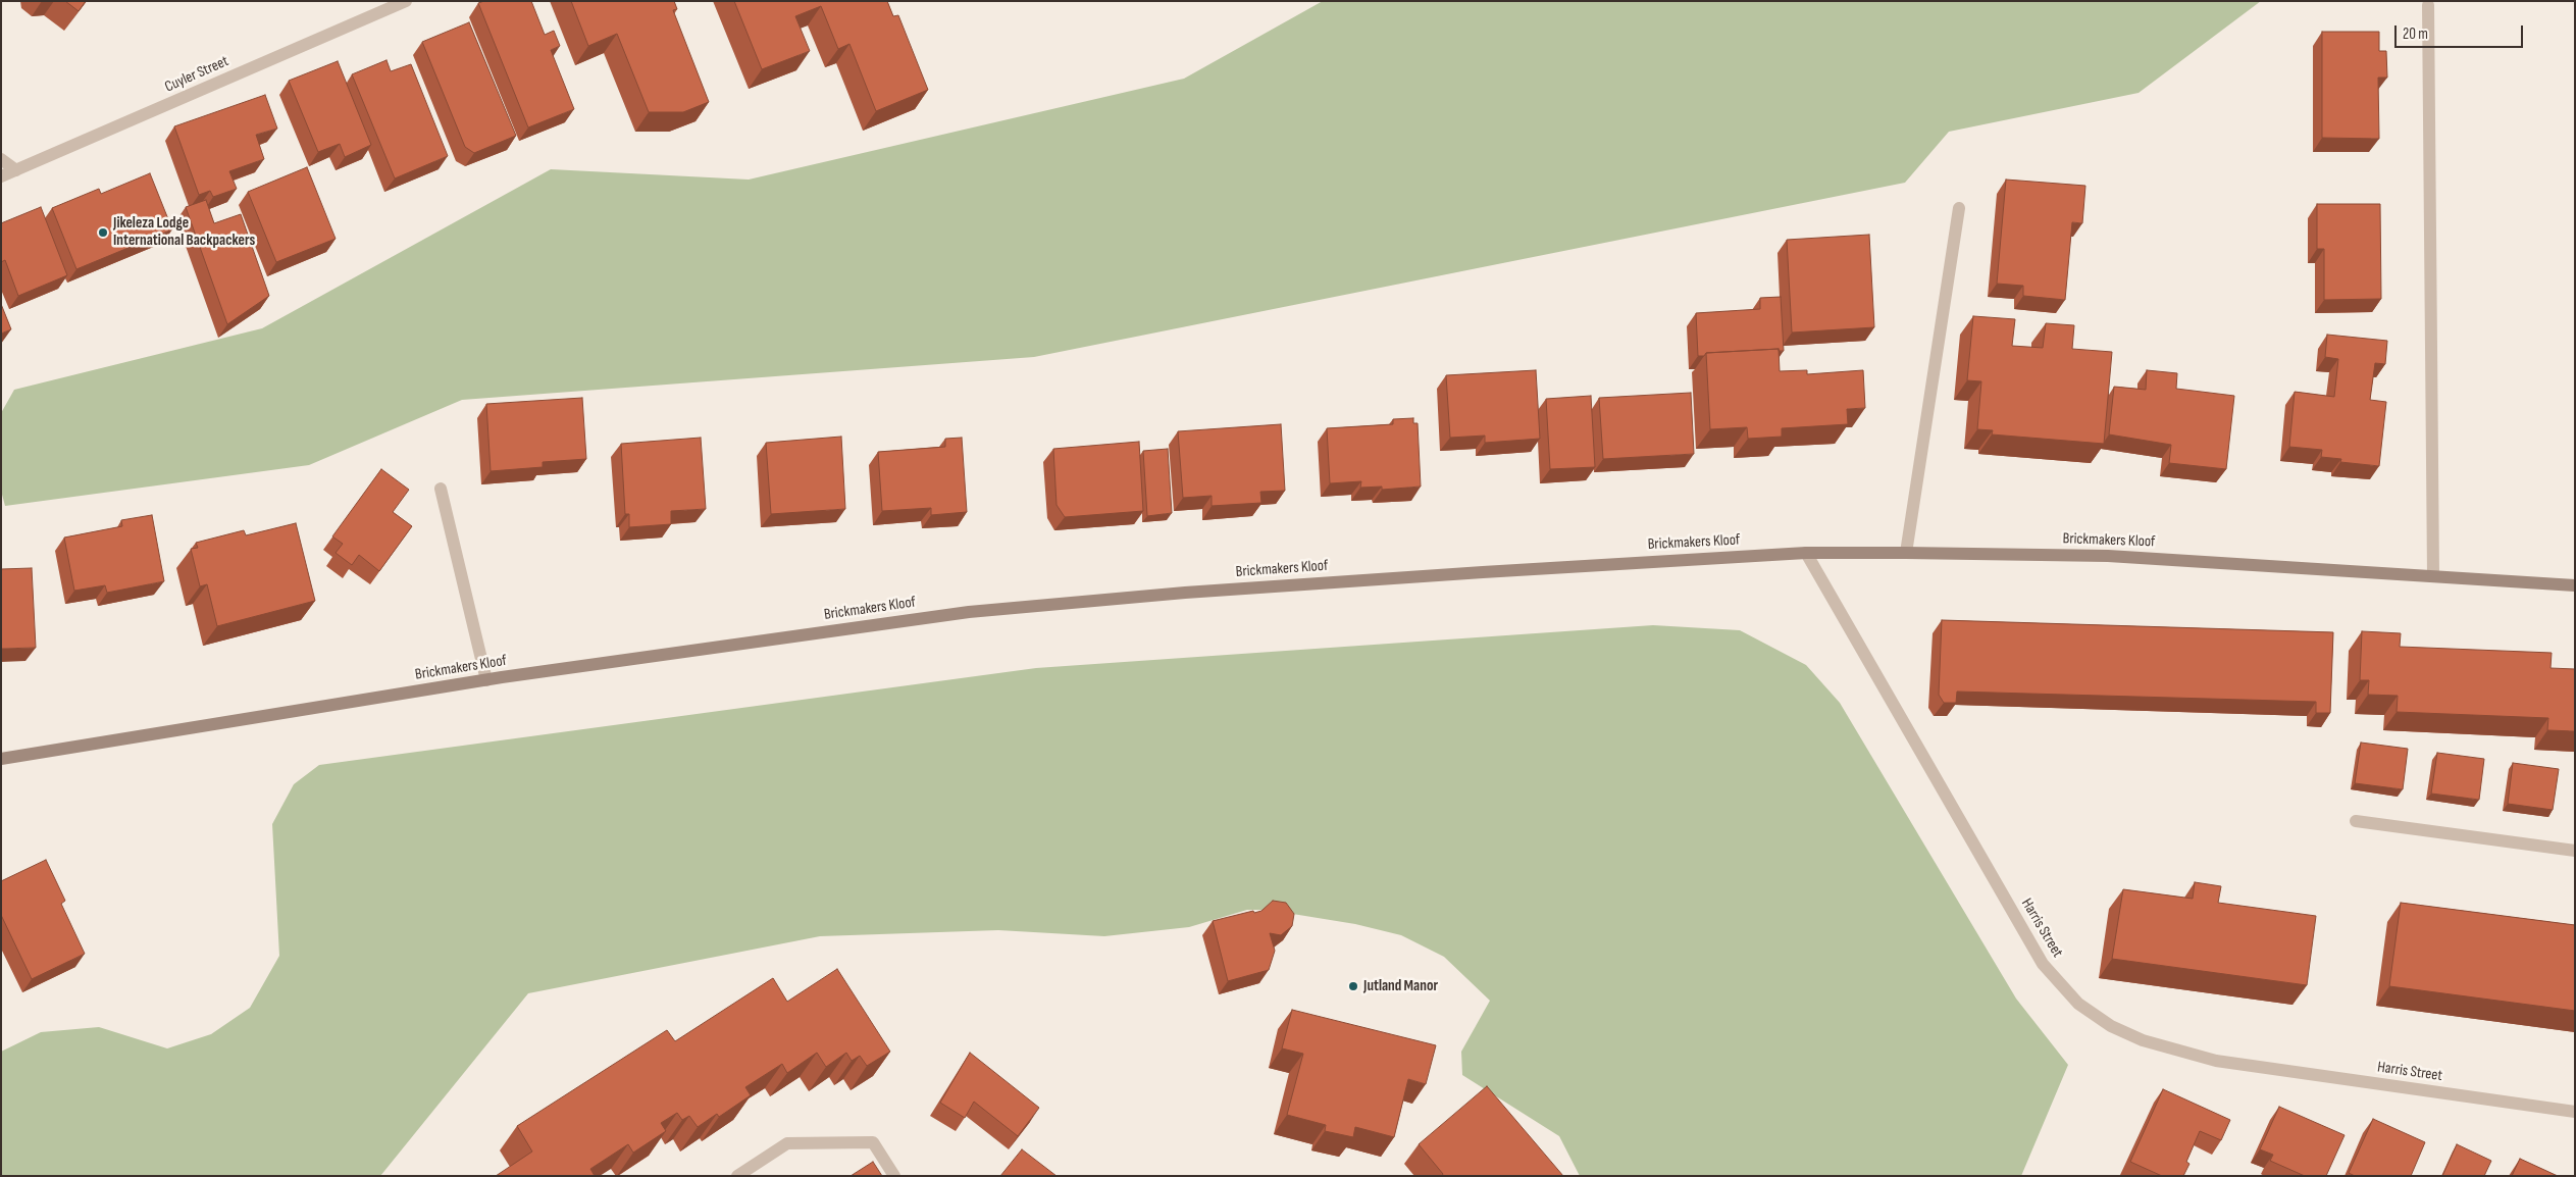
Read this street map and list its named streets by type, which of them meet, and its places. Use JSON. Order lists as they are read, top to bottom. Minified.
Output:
{"streets":{"street":["Cuyler Street","Brickmakers Kloof","Harris Street"]},"crossings":[["Brickmakers Kloof","Harris Street"]],"places":["Jikeleza Lodge International Backpackers","Jutland Manor"],"scale_bar":"20 m"}
